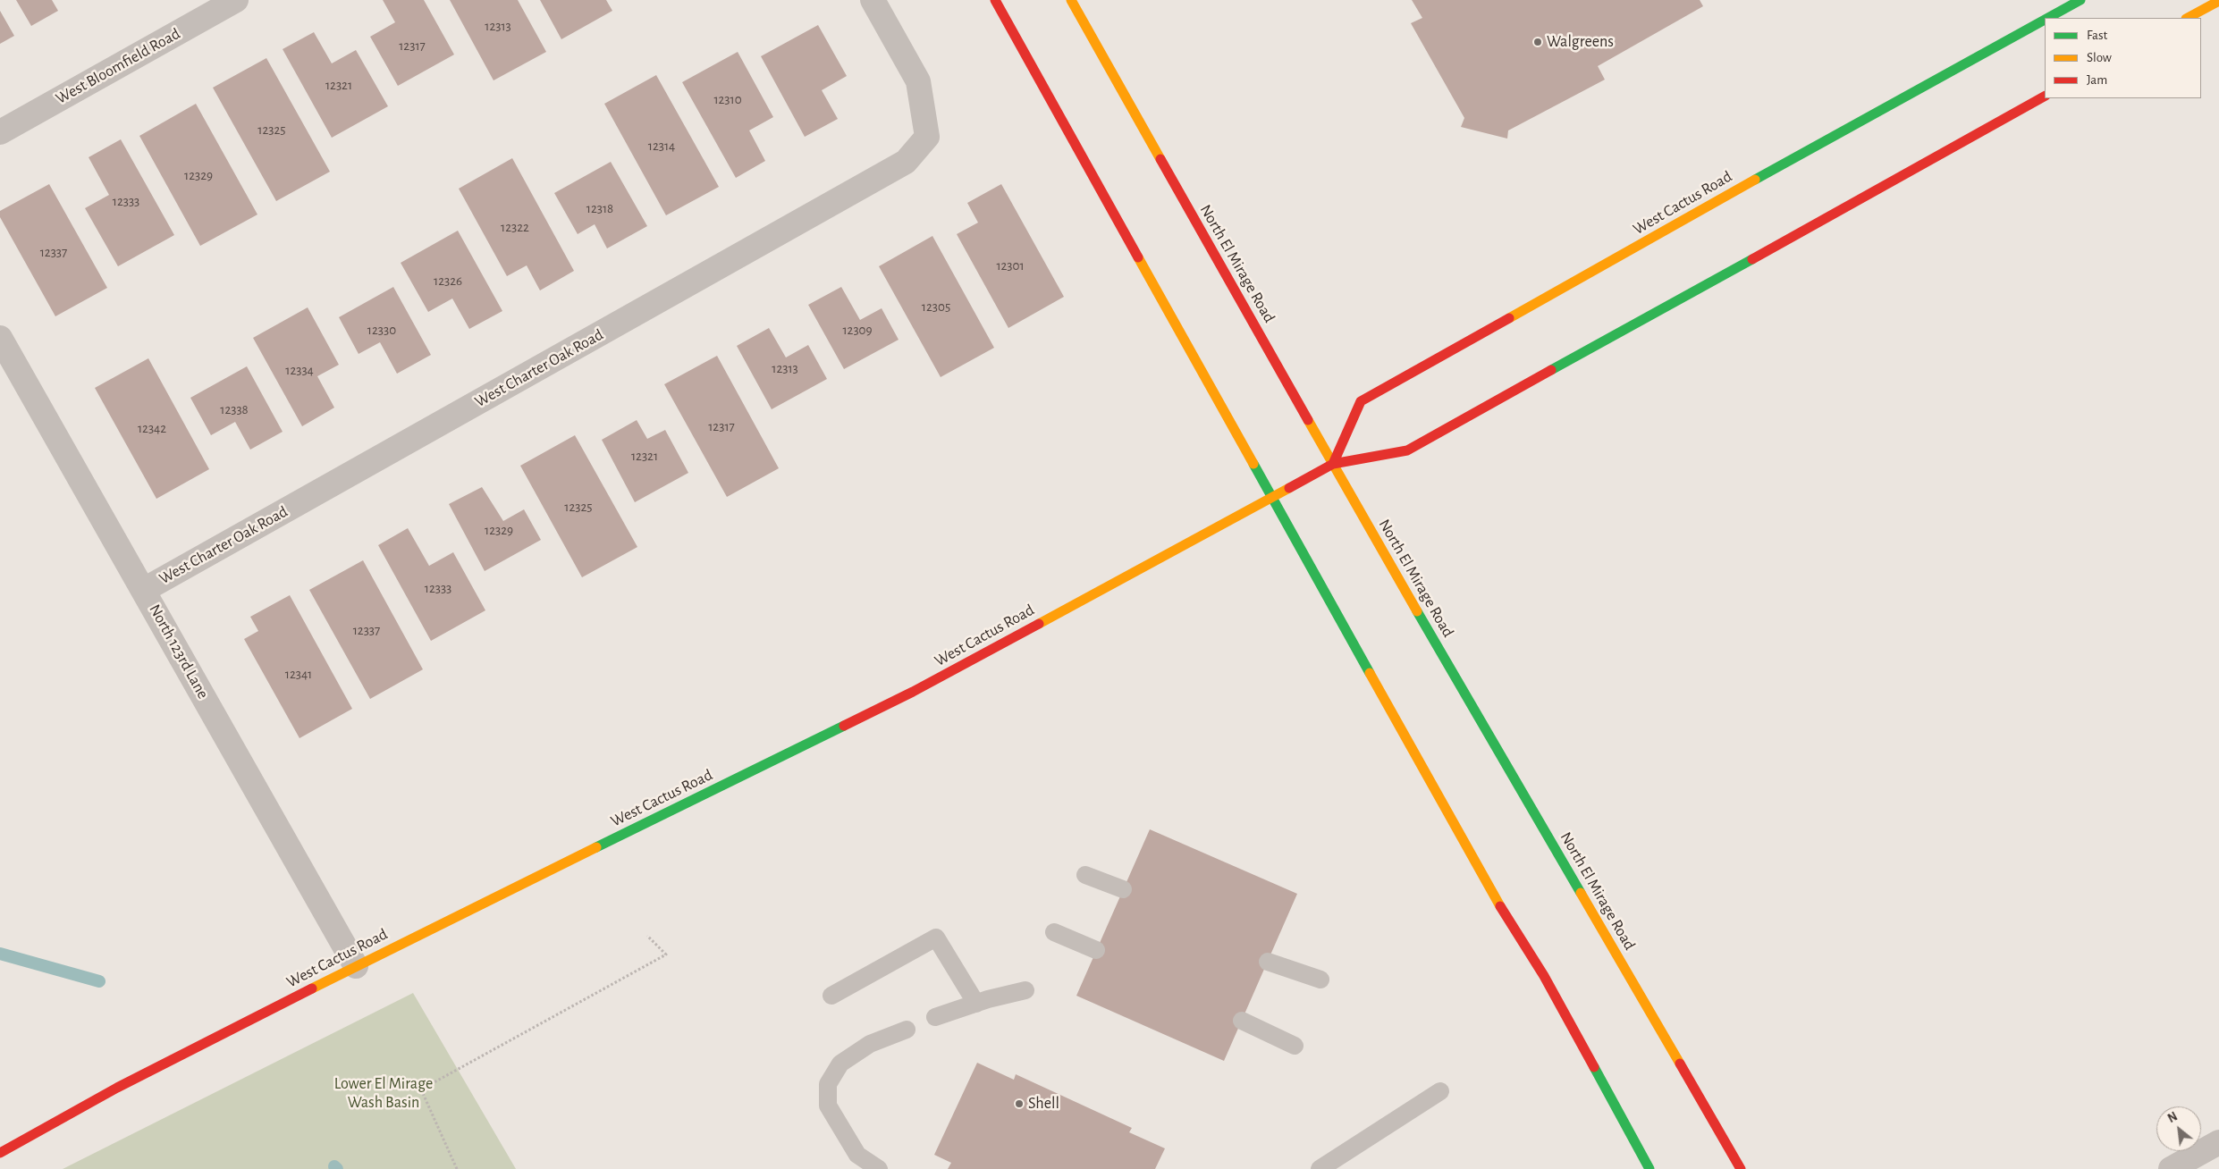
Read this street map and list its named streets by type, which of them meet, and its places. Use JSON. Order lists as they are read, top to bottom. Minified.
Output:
{"streets":{"main road":["West Cactus Road","North El Mirage Road"],"street":["West Bloomfield Road","West Charter Oak Road","North 123rd Lane"]},"crossings":[["West Cactus Road","North El Mirage Road"],["West Cactus Road","North 123rd Lane"],["West Charter Oak Road","North 123rd Lane"]],"parks":["Lower El Mirage Wash Basin"],"places":["Walgreens","Shell"],"house_numbers":["12313","12317","12321","12310","12325","12314","12329","12333","12318","12322","12337","12301","12326","12305","12330","12309","12313","12334","12338","12317","12342","12321","12325","12329","12333","12337","12341"],"legend":["Fast","Slow","Jam"],"north":"top left"}
